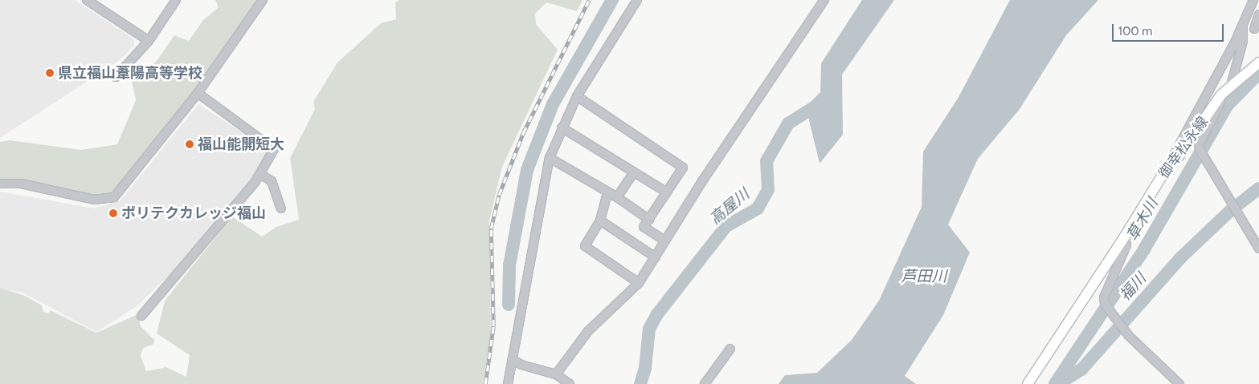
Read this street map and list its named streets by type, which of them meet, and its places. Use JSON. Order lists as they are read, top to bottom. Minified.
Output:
{"streets":{"main road":["御幸松永線"]},"water":["高屋川","草木川","芦田川","福川"],"places":["県立福山葦陽高等学校","福山能開短大","ポリテクカレッジ福山"],"scale_bar":"100 m"}
